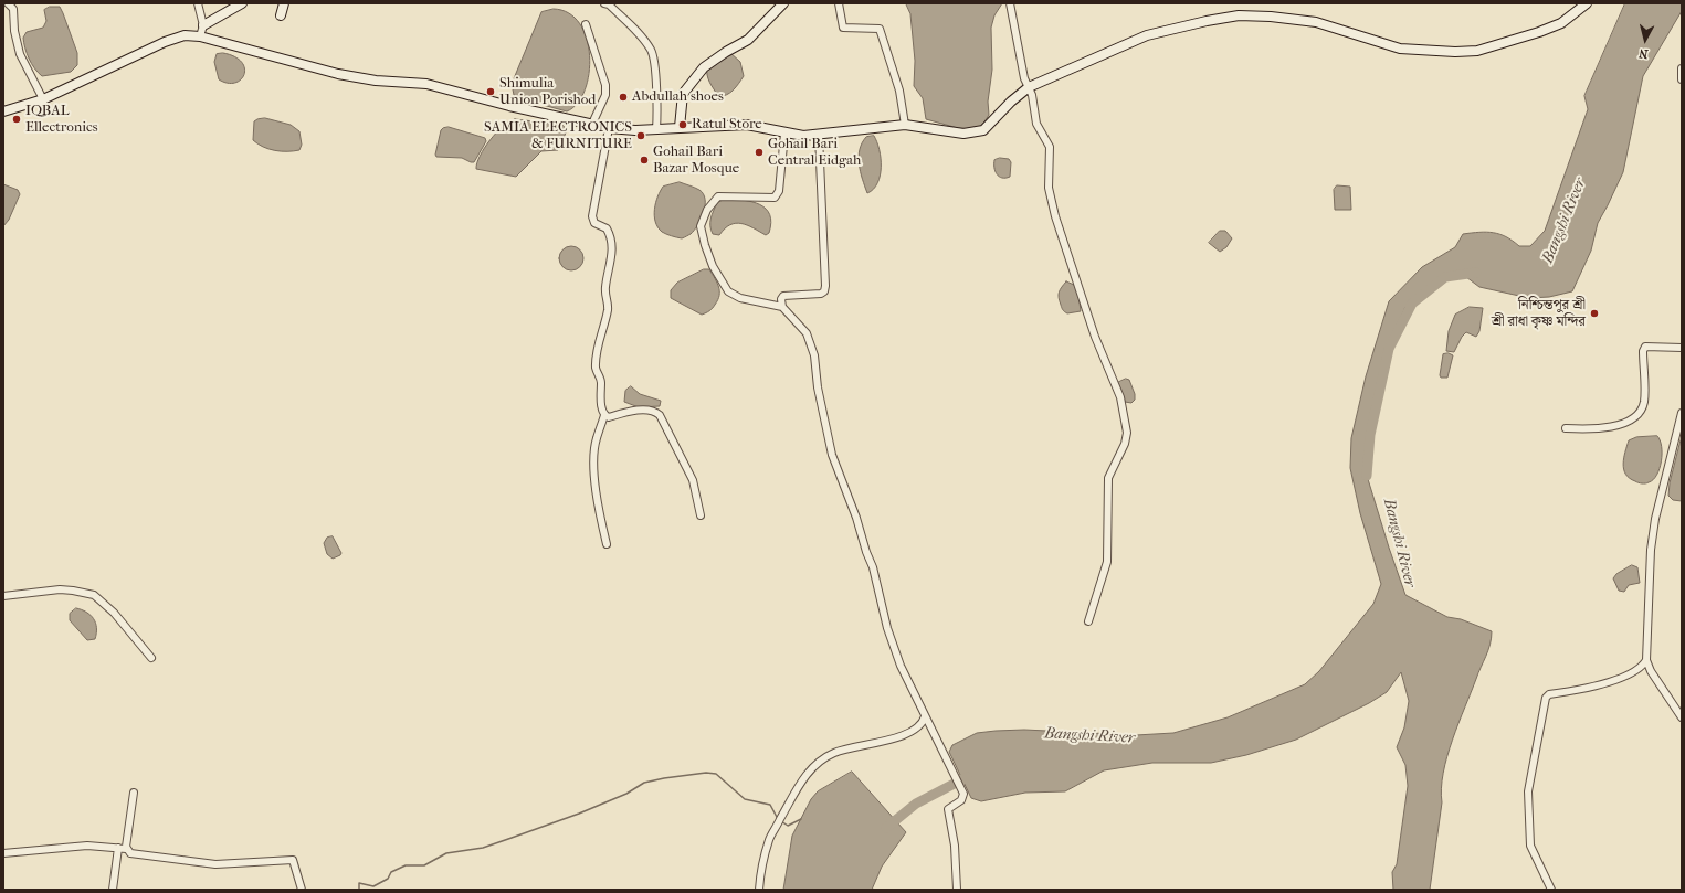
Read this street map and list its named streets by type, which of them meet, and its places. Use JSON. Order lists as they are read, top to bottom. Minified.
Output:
{"water":["Bangshi River"],"places":["Shimulia Union Porishod","Abdullah shoes","IQBAL Ellectronics","Ratul Store","SAMIA ELECTRONICS & FURNITURE","Gohail Bari Central Eidgah","Gohail Bari Bazar Mosque","নিশ্চিন্তপুর শ্রী শ্রী রাধা কৃষ্ণ মন্দির"],"north":"bottom"}
